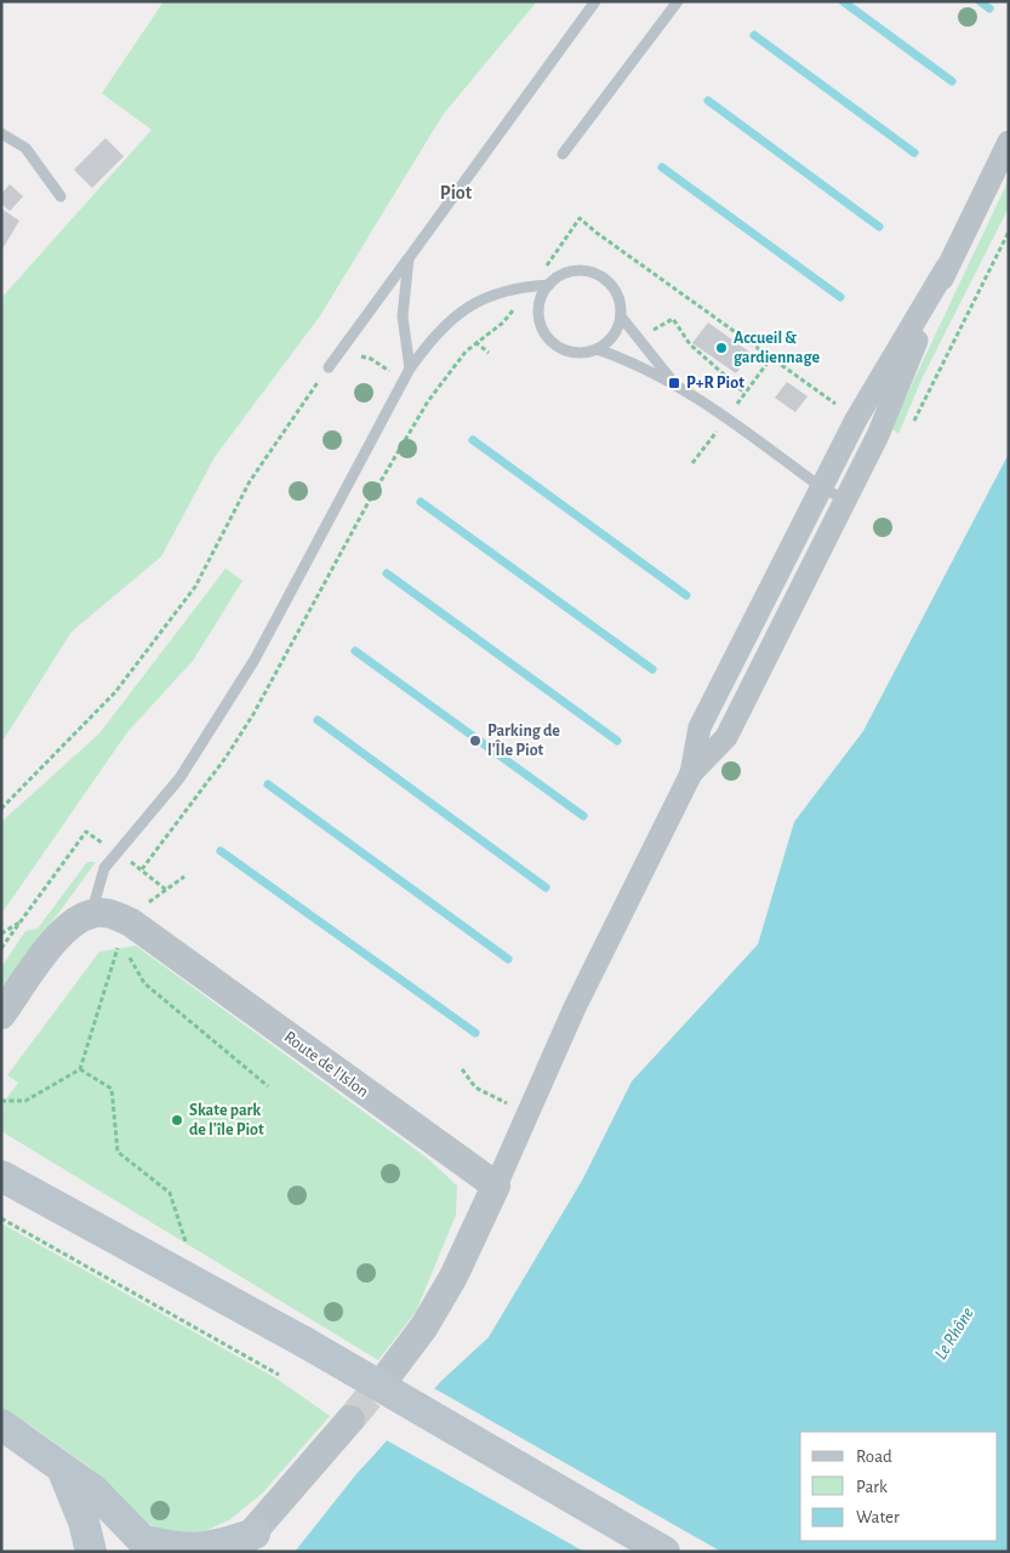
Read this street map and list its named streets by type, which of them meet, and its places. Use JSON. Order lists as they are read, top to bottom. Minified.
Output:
{"streets":{"street":["Route de l'Islon"]},"districts":["Piot"],"water":["Le Rhône"],"places":{"other":["Accueil & gardiennage","Parking de l'Île Piot","Skate park de l'île Piot"],"transit":["P+R Piot"]},"legend":["Road","Park","Water"]}
